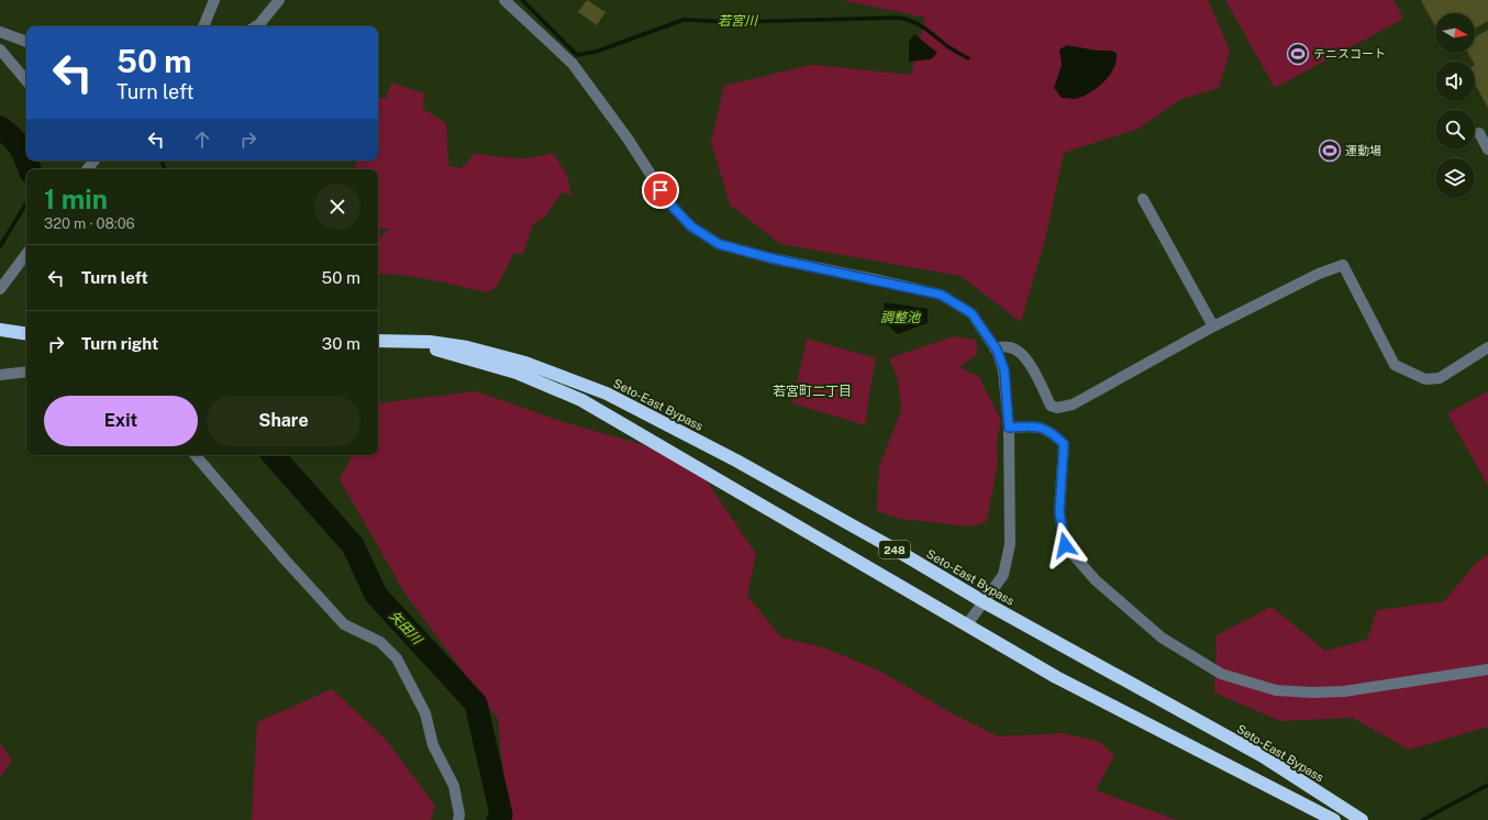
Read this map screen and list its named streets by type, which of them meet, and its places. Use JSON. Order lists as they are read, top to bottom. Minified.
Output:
{"streets":{"highway":["Seto-East Bypass","248"]},"districts":["若宮町二丁目"],"water":["若宮川","調整池","矢田川"],"places":{"sports":["テニスコート","運動場"]},"north":"right","page":{"turn":["50 m","Turn left"],"heading":["1 min","320 m · 08:06"],"list":[{"name":"Turn left","value":"50 m"},{"name":"Turn right","value":"30 m"}],"buttons":["Exit","Share"]}}
